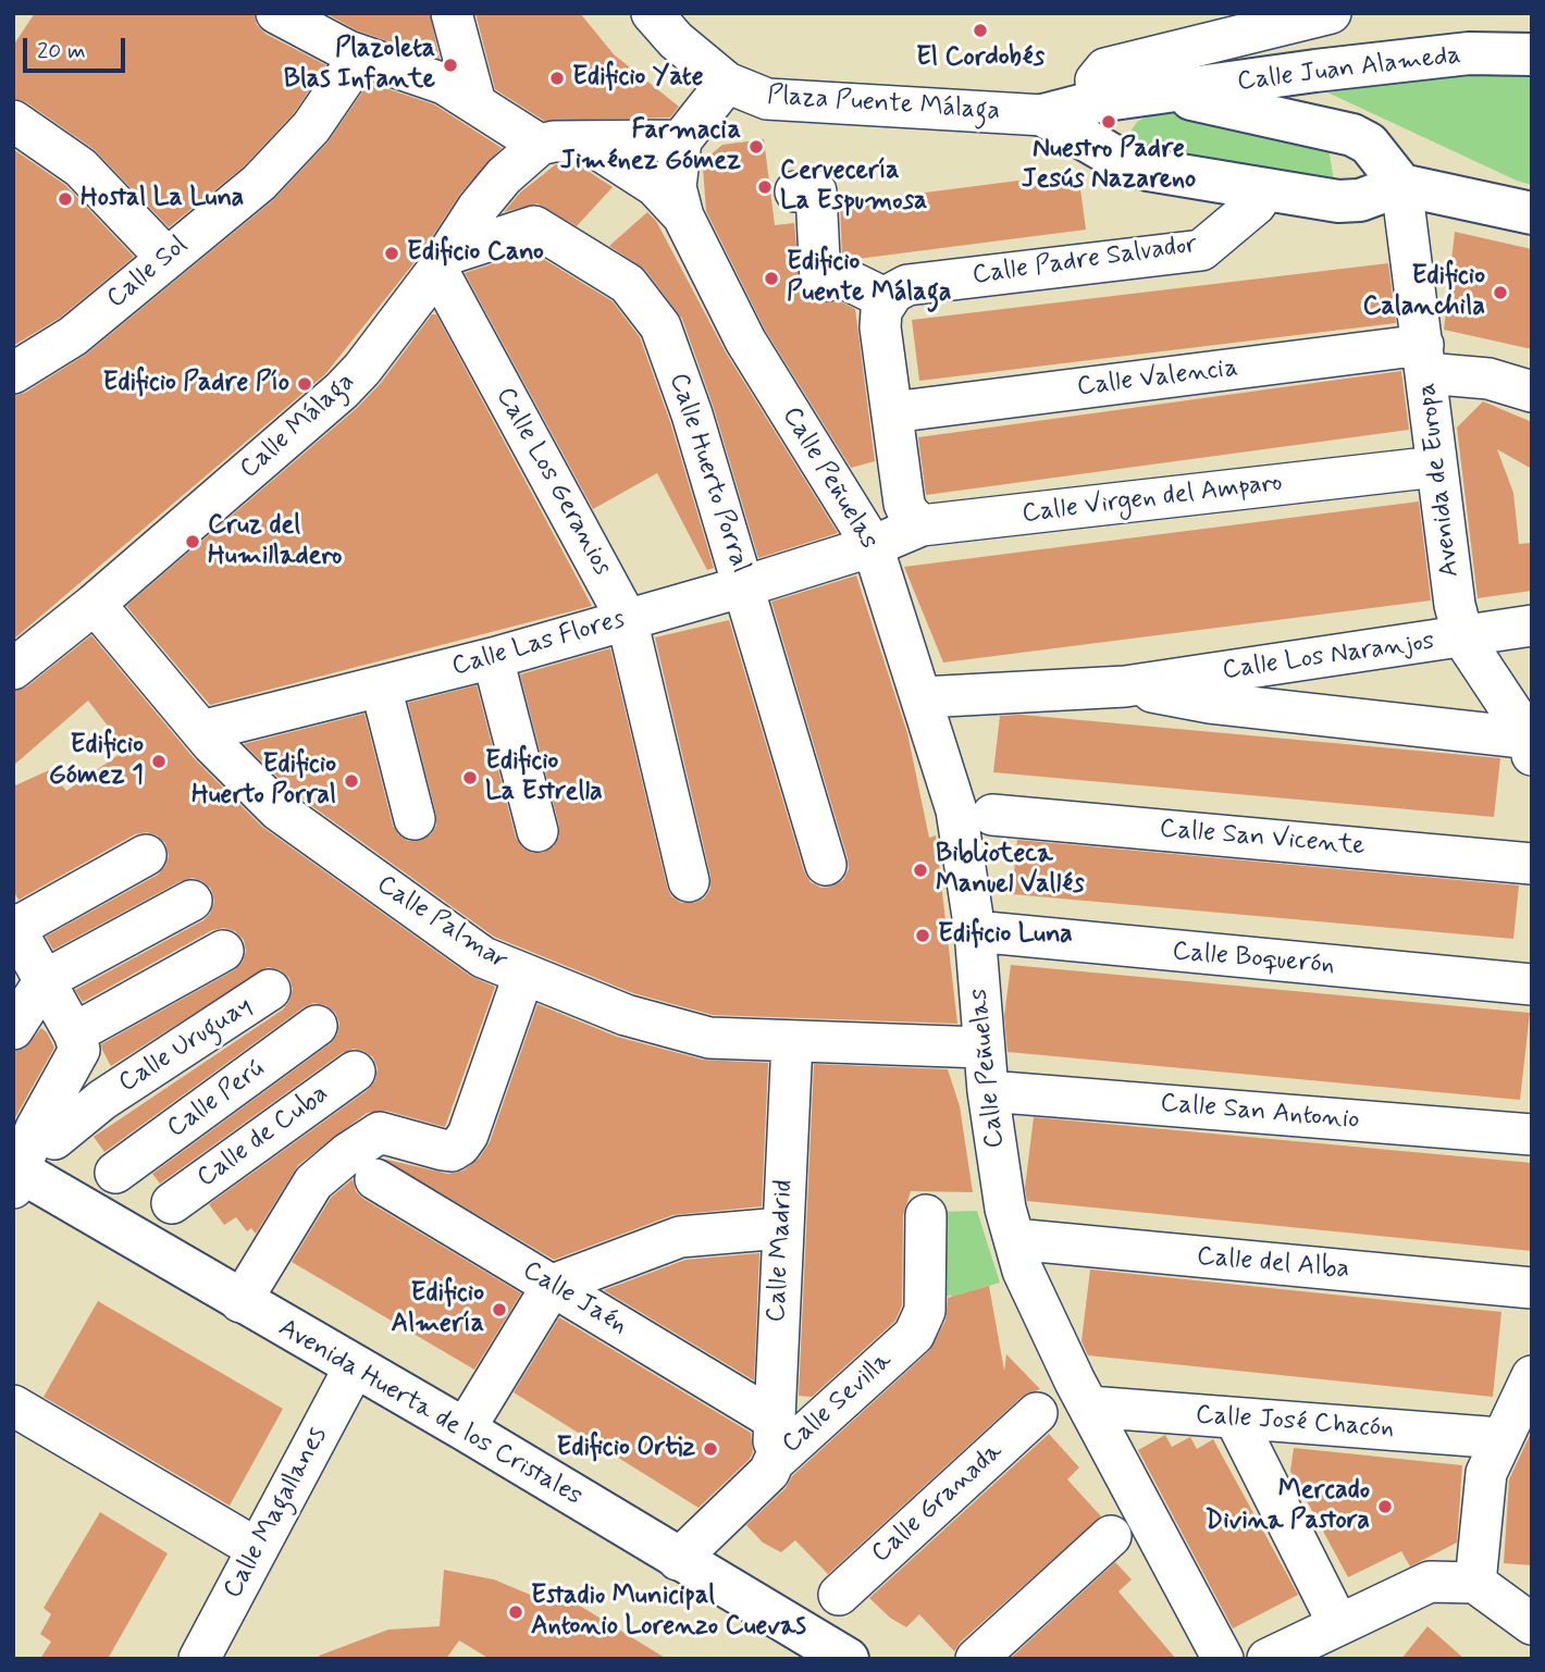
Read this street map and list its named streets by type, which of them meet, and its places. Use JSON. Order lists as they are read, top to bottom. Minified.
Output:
{"streets":{"street":["Calle Juan Alameda","Plaza Puente Málaga","Calle Padre Salvador","Calle Sol","Calle Valencia","Calle Málaga","Calle Huerto Porral","Calle Peñuelas","Avenida de Europa","Calle Los Geranios","Calle Virgen del Amparo","Calle Las Flores","Calle Los Naranjos","Calle San Vicente","Calle Palmar","Calle Boquerón","Calle Uruguay","Calle Perú","Calle San Antonio","Calle de Cuba","Calle Madrid","Calle del Alba","Calle Jaén","Calle Sevilla","Avenida Huerta de los Cristales","Calle José Chacón","Calle Granada","Calle Magallanes"]},"crossings":[["Calle Juan Alameda","Plaza Puente Málaga"],["Calle Valencia","Avenida de Europa"],["Calle Málaga","Calle Huerto Porral"],["Calle Málaga","Calle Los Geranios"],["Calle Málaga","Calle Palmar"],["Calle Huerto Porral","Calle Los Geranios"],["Calle Huerto Porral","Calle Las Flores"],["Calle Peñuelas","Calle Virgen del Amparo"],["Calle Peñuelas","Calle Las Flores"],["Calle Peñuelas","Calle Los Naranjos"],["Calle Peñuelas","Calle Palmar"],["Calle Peñuelas","Calle Boquerón"],["Calle Peñuelas","Calle San Antonio"],["Calle Peñuelas","Calle del Alba"],["Calle Peñuelas","Calle José Chacón"],["Avenida de Europa","Calle Virgen del Amparo"],["Avenida de Europa","Calle Los Naranjos"],["Calle Los Geranios","Calle Las Flores"],["Calle Virgen del Amparo","Calle Las Flores"],["Calle Las Flores","Calle Palmar"],["Calle Palmar","Calle Madrid"],["Calle Madrid","Calle Jaén"],["Calle Madrid","Calle Sevilla"],["Calle Sevilla","Avenida Huerta de los Cristales"],["Avenida Huerta de los Cristales","Calle Magallanes"]],"places":["El Cordobés","Plazoleta Blas Infante","Edificio Yate","Nuestro Padre Jesús Nazareno","Farmacia Jiménez Gómez","Cervecería La Espumosa","Hostal La Luna","Edificio Cano","Edificio Puente Málaga","Edificio Calanchila","Edificio Padre Pío","Cruz del Humilladero","Edificio Gómez 1","Edificio La Estrella","Edificio Huerto Porral","Biblioteca Manuel Vallés","Edificio Luna","Edificio Almería","Edificio Ortiz","Mercado Divina Pastora","Estadio Municipal Antonio Lorenzo Cuevas"],"scale_bar":"20 m"}
